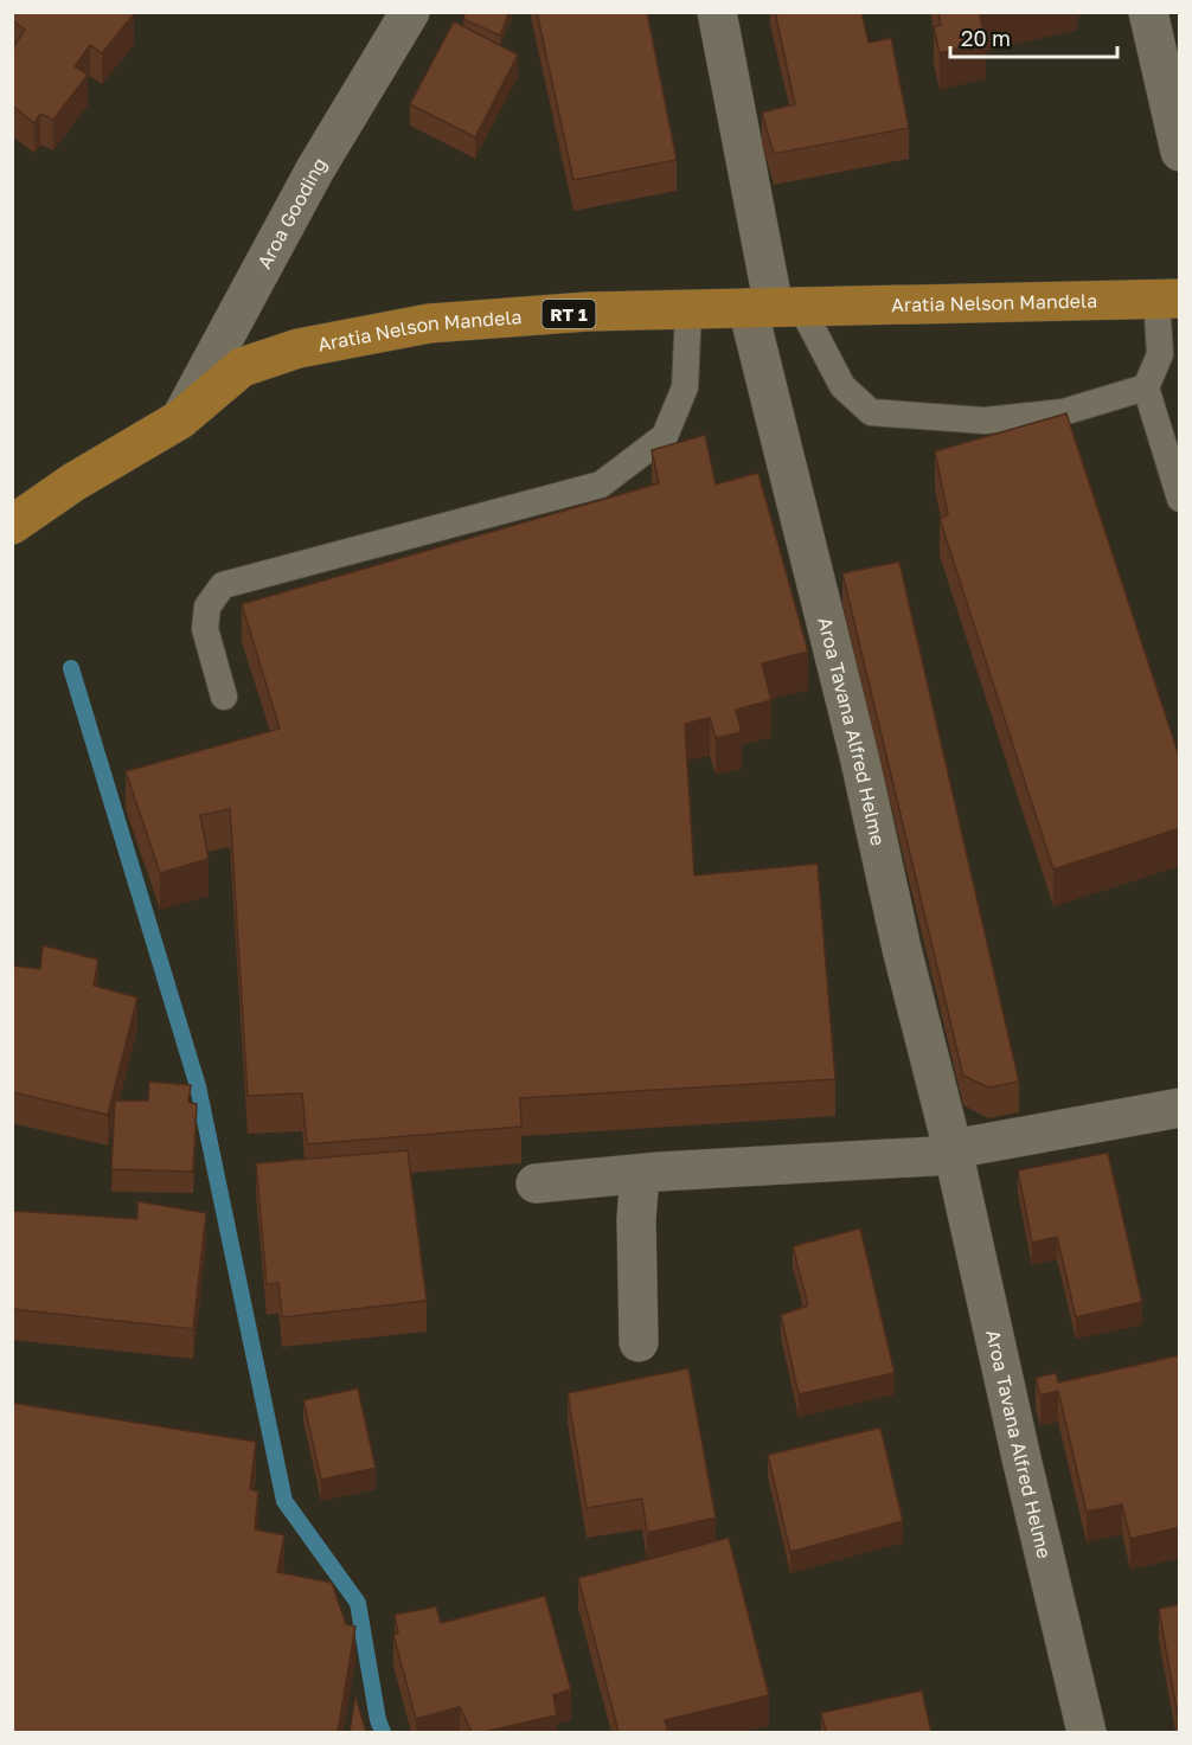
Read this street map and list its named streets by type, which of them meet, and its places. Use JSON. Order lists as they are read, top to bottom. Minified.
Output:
{"streets":{"main road":["Aratia Nelson Mandela","RT 1"],"street":["Aroa Gooding","Aroa Tavana Alfred Helme"]},"crossings":[["Aroa Gooding","Aratia Nelson Mandela"],["Aratia Nelson Mandela","Aroa Tavana Alfred Helme"]],"scale_bar":"20 m"}
